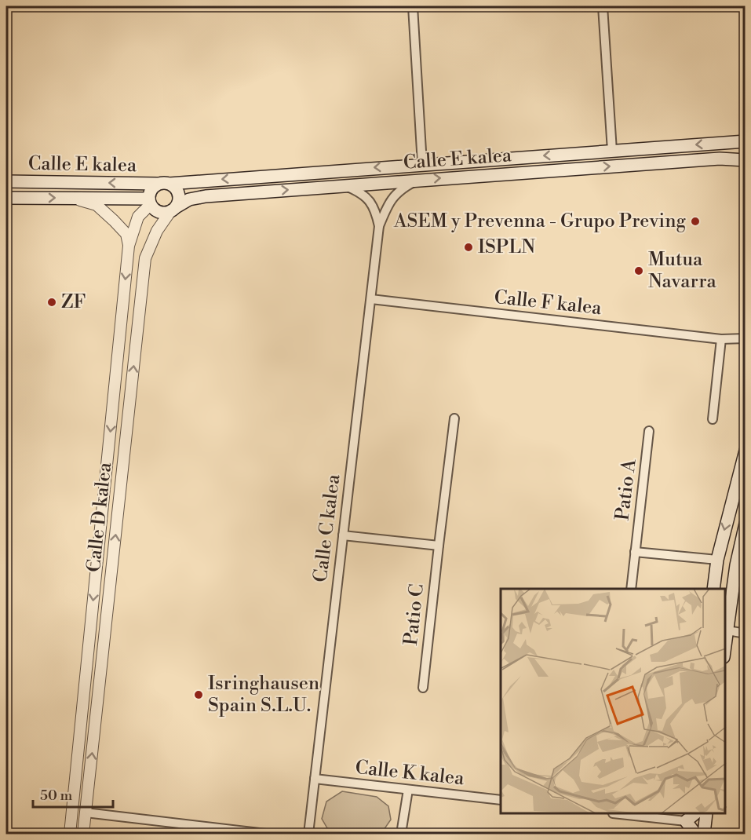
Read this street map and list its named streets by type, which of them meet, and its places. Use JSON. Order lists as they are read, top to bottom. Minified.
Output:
{"streets":{"main road":["Calle E kalea"],"street":["Calle F kalea","Patio A","Calle D kalea","Calle C kalea","Patio C","Calle K kalea"]},"crossings":[["Calle E kalea","Calle D kalea"],["Calle F kalea","Calle C kalea"],["Calle C kalea","Calle K kalea"]],"places":["ASEM y Prevenna - Grupo Preving","ISPLN","Mutua Navarra","ZF","Isringhausen Spain S.L.U."],"scale_bar":"50 m"}
